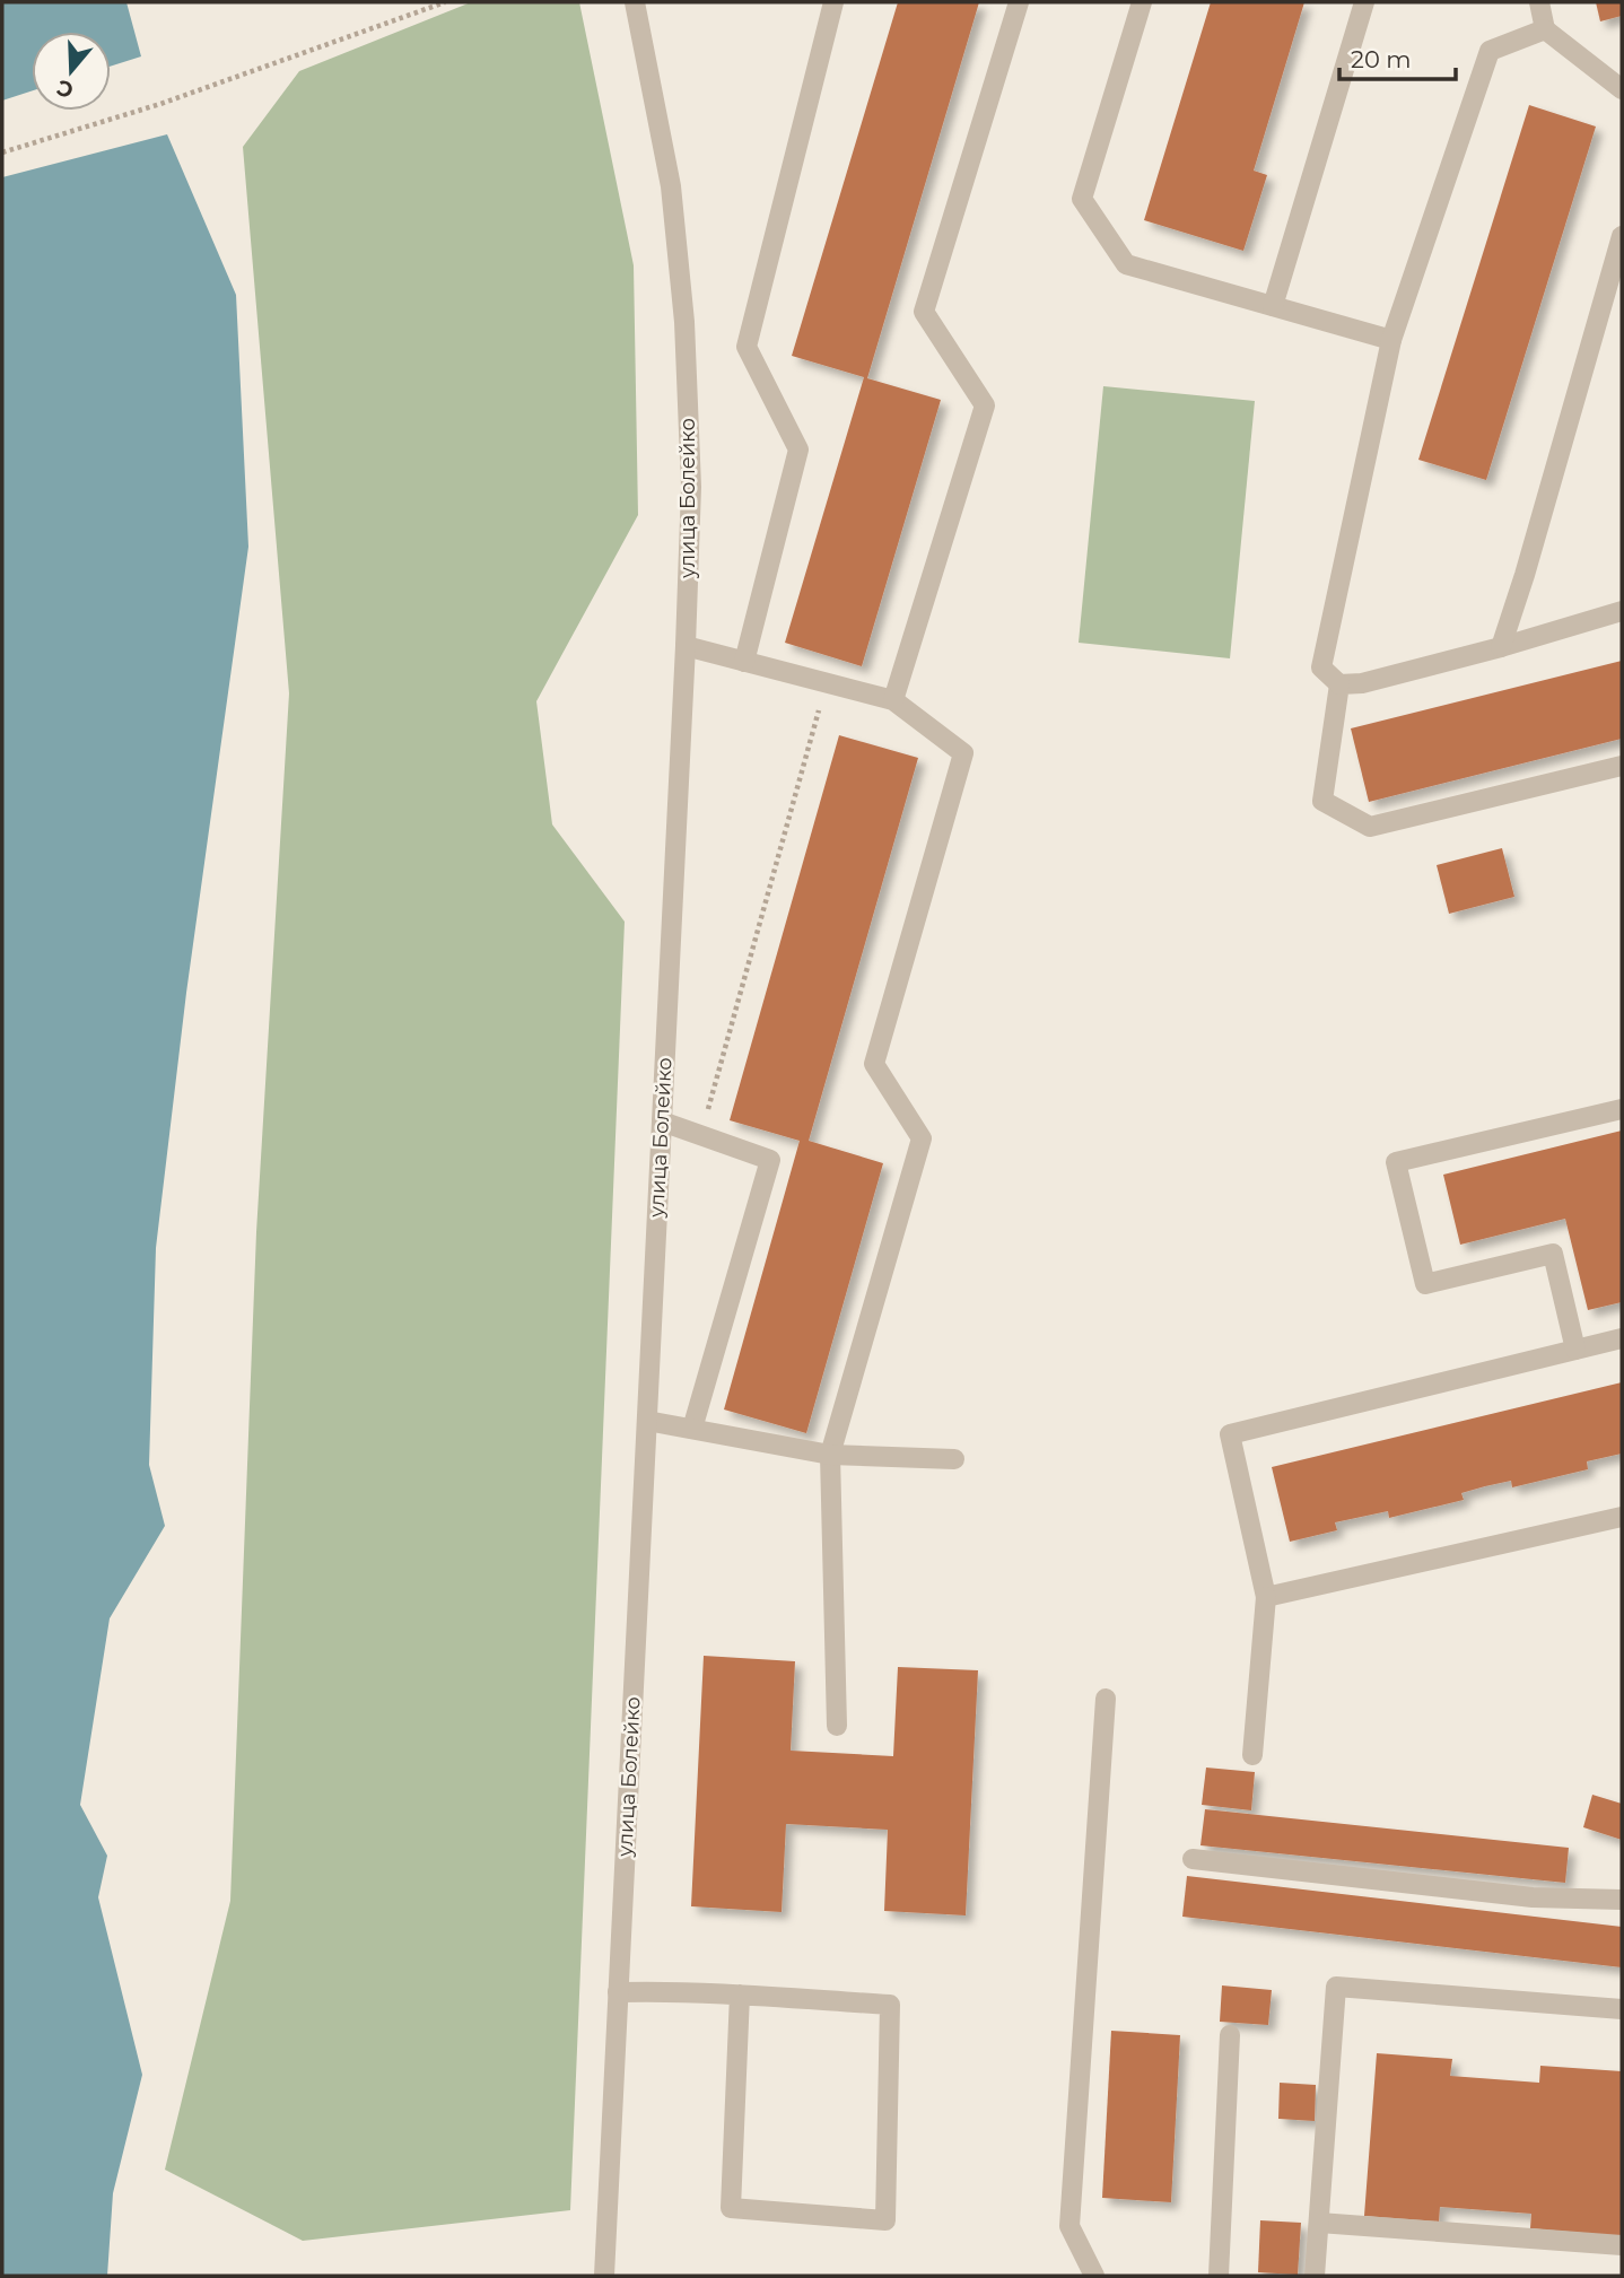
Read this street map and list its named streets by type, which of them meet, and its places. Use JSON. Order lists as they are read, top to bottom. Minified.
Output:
{"streets":{"street":["улица Болейко"]},"scale_bar":"20 m","north":"bottom"}
